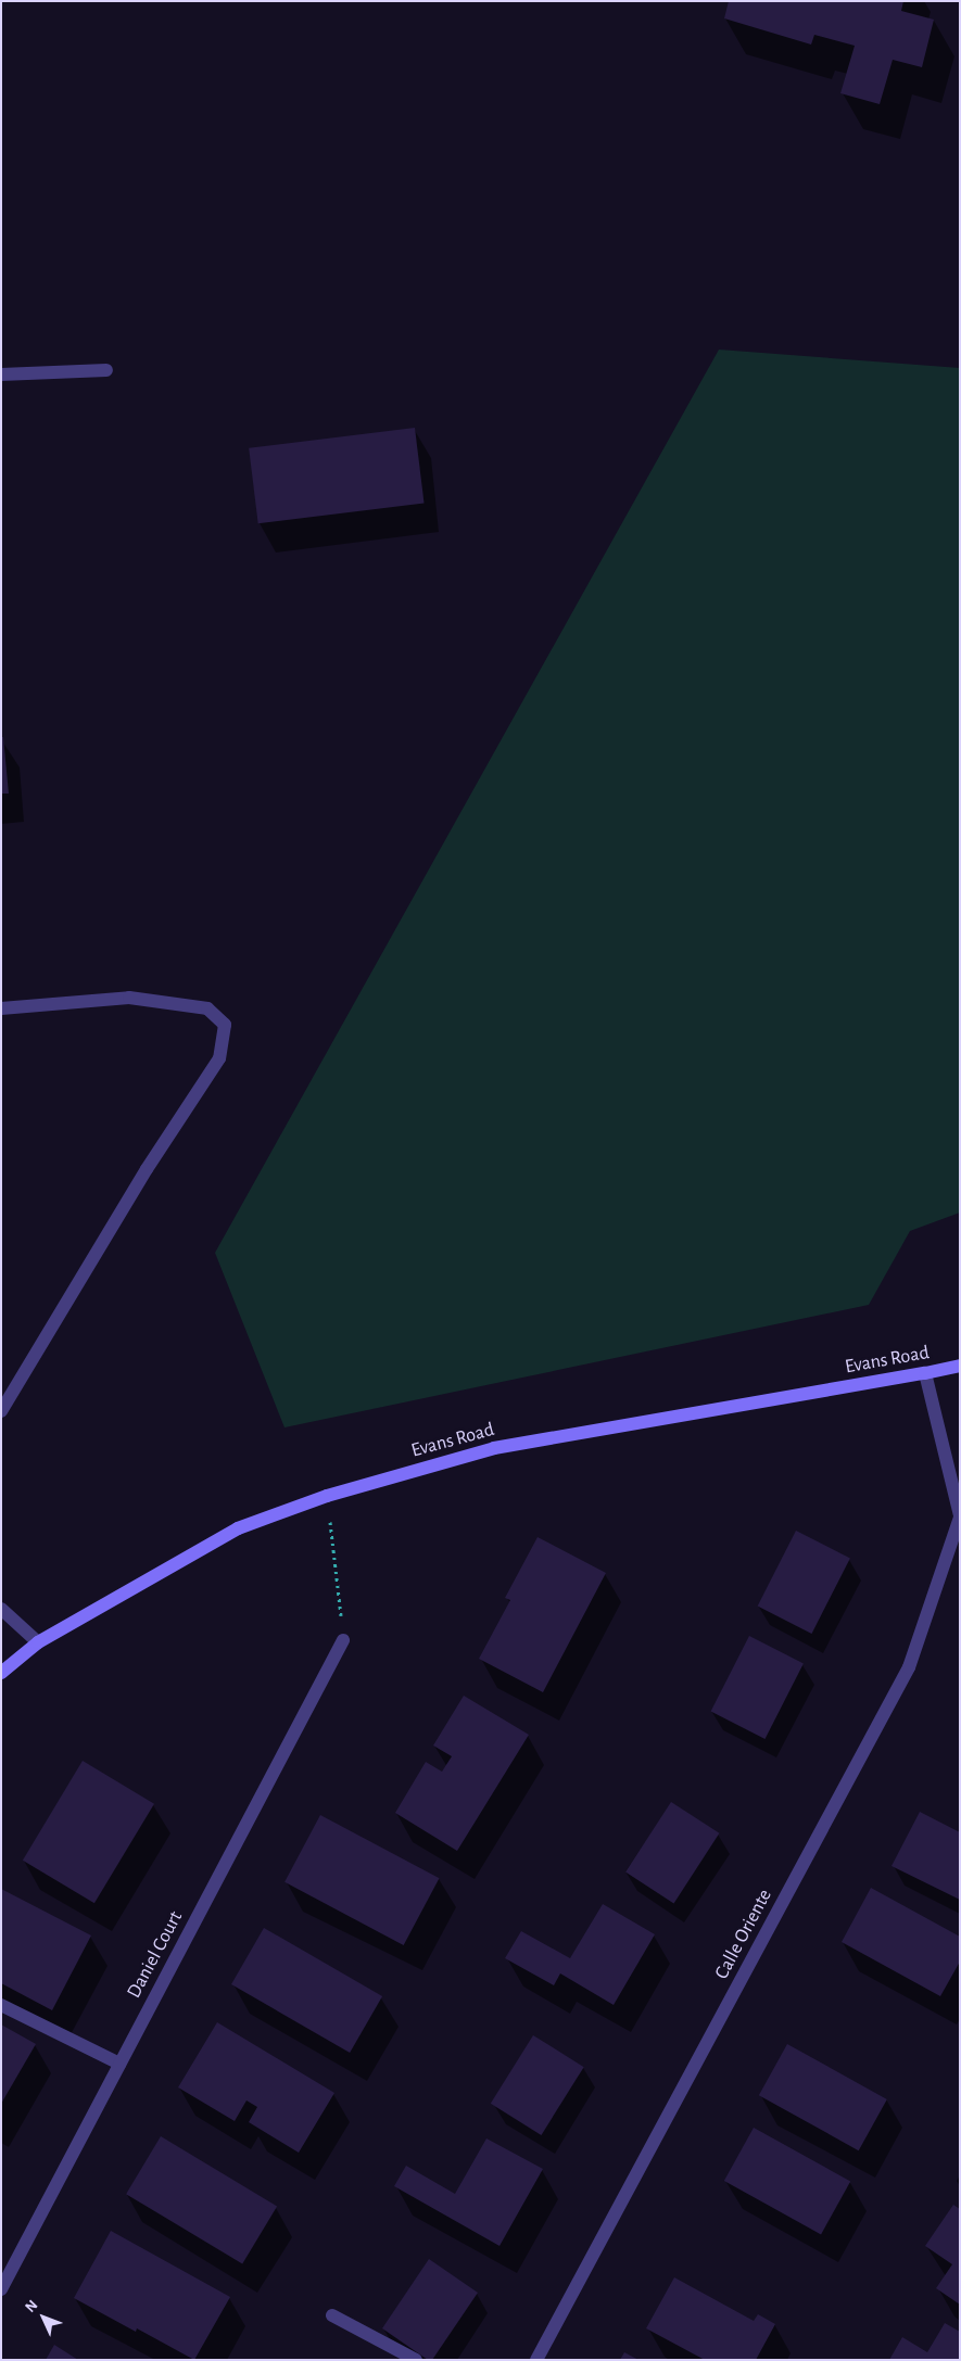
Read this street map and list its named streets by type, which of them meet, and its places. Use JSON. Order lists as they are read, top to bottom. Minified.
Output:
{"streets":{"street":["Evans Road","Calle Oriente","Daniel Court"]},"crossings":[["Evans Road","Calle Oriente"]],"north":"top left"}
